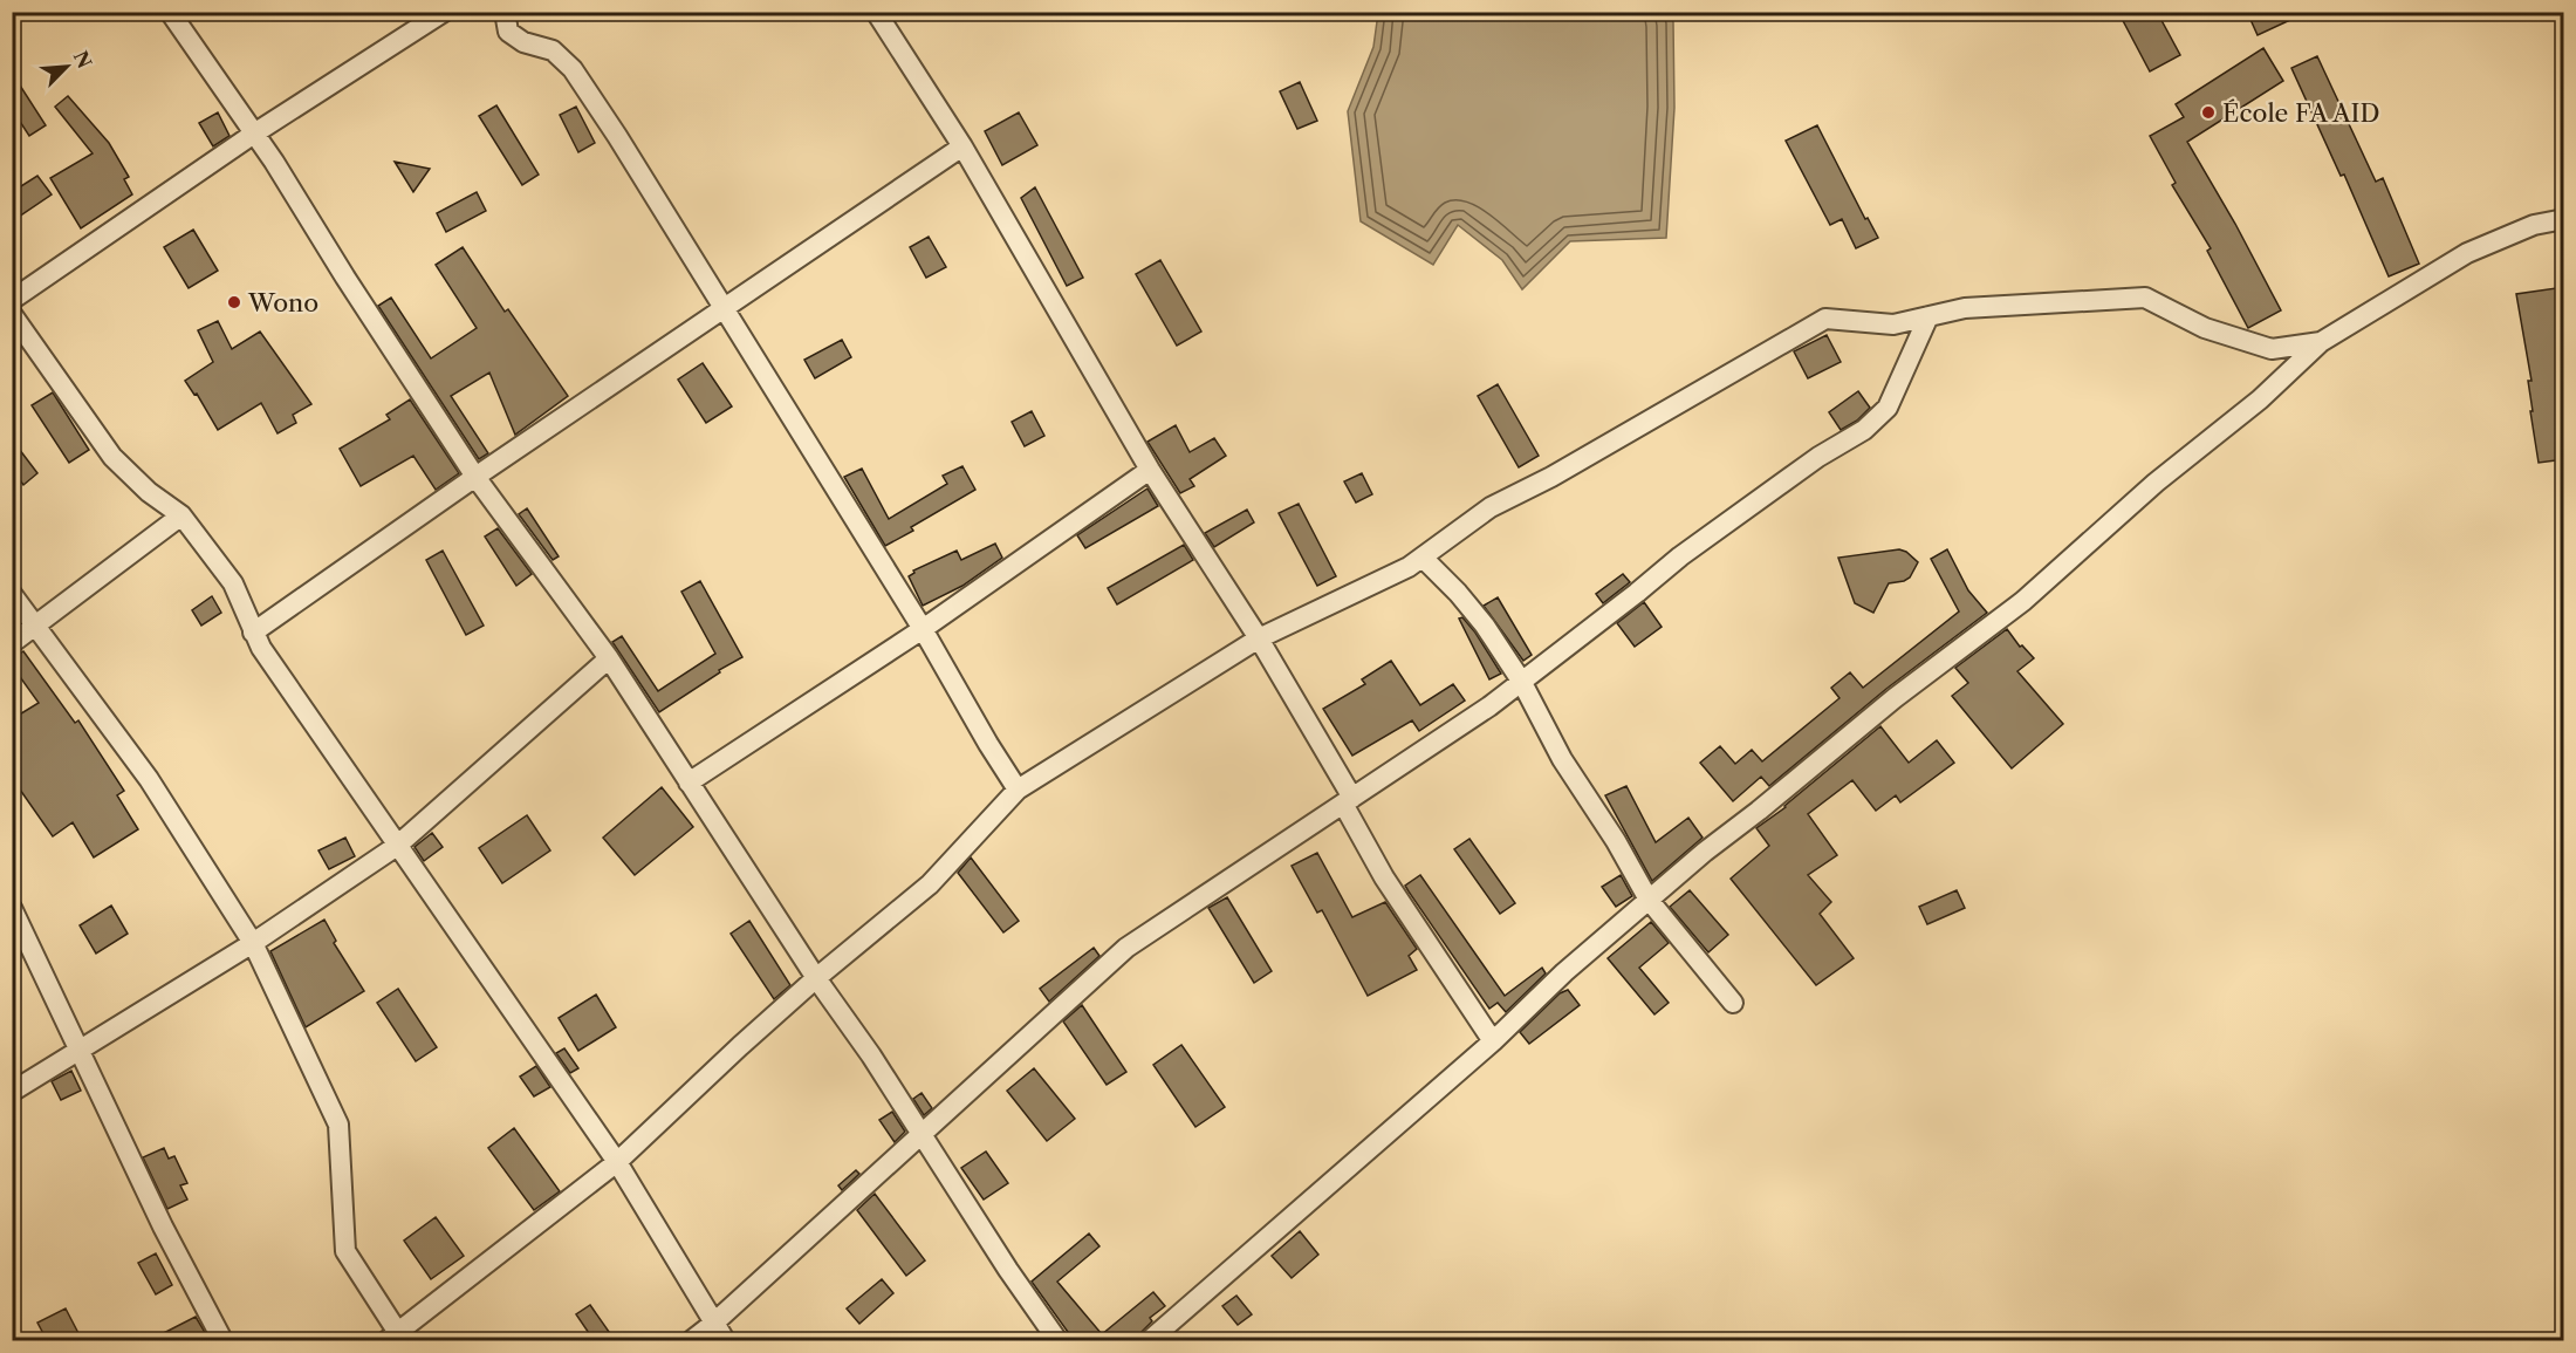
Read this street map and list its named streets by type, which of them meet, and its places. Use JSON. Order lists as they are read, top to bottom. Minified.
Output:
{"places":["École FA AID","Wono"],"north":"top right"}
